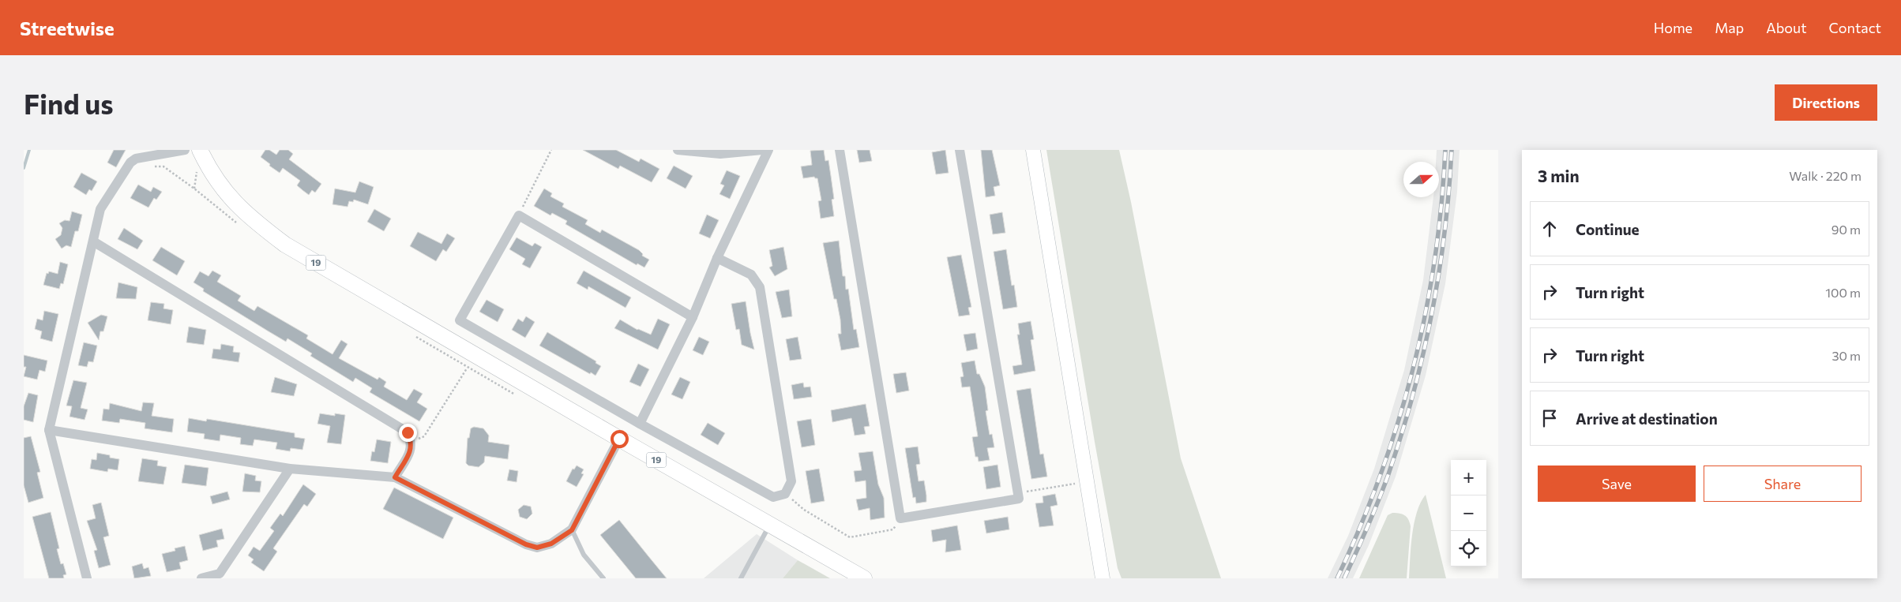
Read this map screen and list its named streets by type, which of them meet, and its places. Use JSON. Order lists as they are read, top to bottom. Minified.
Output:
{"streets":{"main road":["19"]},"north":"right","page":{"header":"Streetwise","nav":["Home","Map","About","Contact"],"buttons":["Directions",["Save","Share"]],"title":"Find us","heading":["3 min","Walk · 220 m"],"list":[["Continue","90 m"],["Turn right","100 m"],["Turn right","30 m"],"Arrive at destination"],"map_buttons":["+","−"]}}
